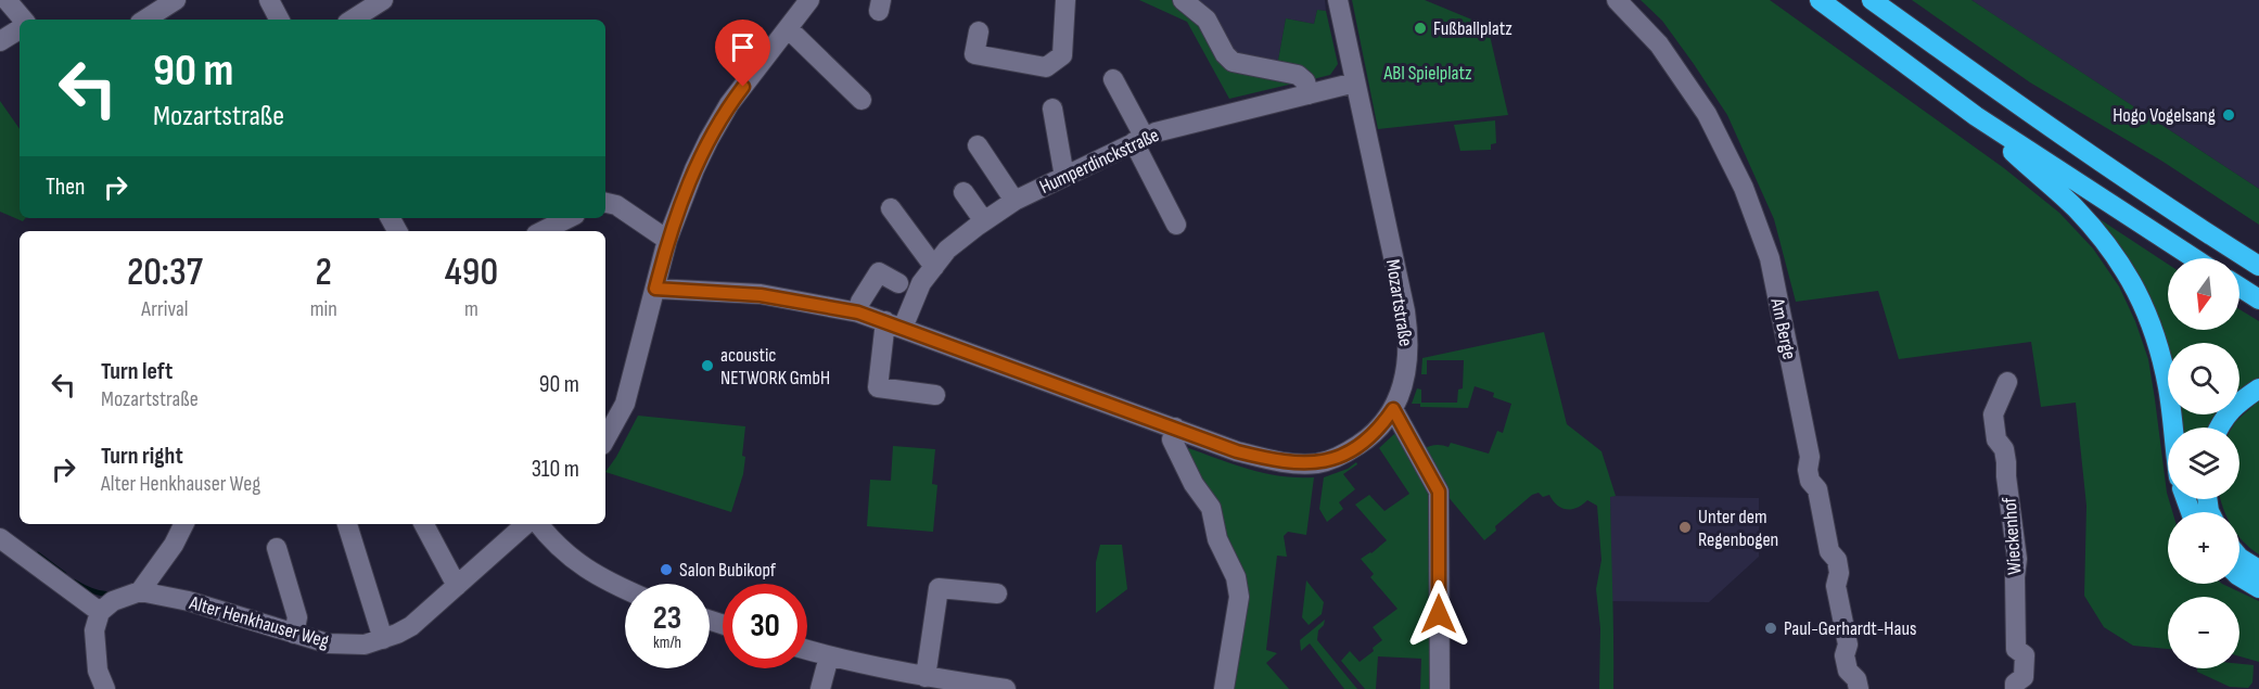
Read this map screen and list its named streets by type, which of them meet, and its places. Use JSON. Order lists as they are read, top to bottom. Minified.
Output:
{"streets":{"street":["Humperdinckstraße","Mozartstraße","Am Berge","Wieckenhof","Alter Henkhauser Weg"]},"crossings":[["Humperdinckstraße","Mozartstraße"]],"parks":["ABI Spielplatz"],"places":["Fußballplatz","Hogo Vogelsang","acoustic NETWORK GmbH","Unter dem Regenbogen","Salon Bubikopf","Paul-Gerhardt-Haus"],"north":"bottom","page":{"turn":["90 m","Mozartstraße"],"then":"Then","eta":["20:37","Arrival","2","min","490","m"],"map_buttons":["+","−"],"list":[{"name":"Turn left","note":"Mozartstraße","value":"90 m"},{"name":"Turn right","note":"Alter Henkhauser Weg","value":"310 m"}],"speed":"23 km/h","limit":"30"}}
